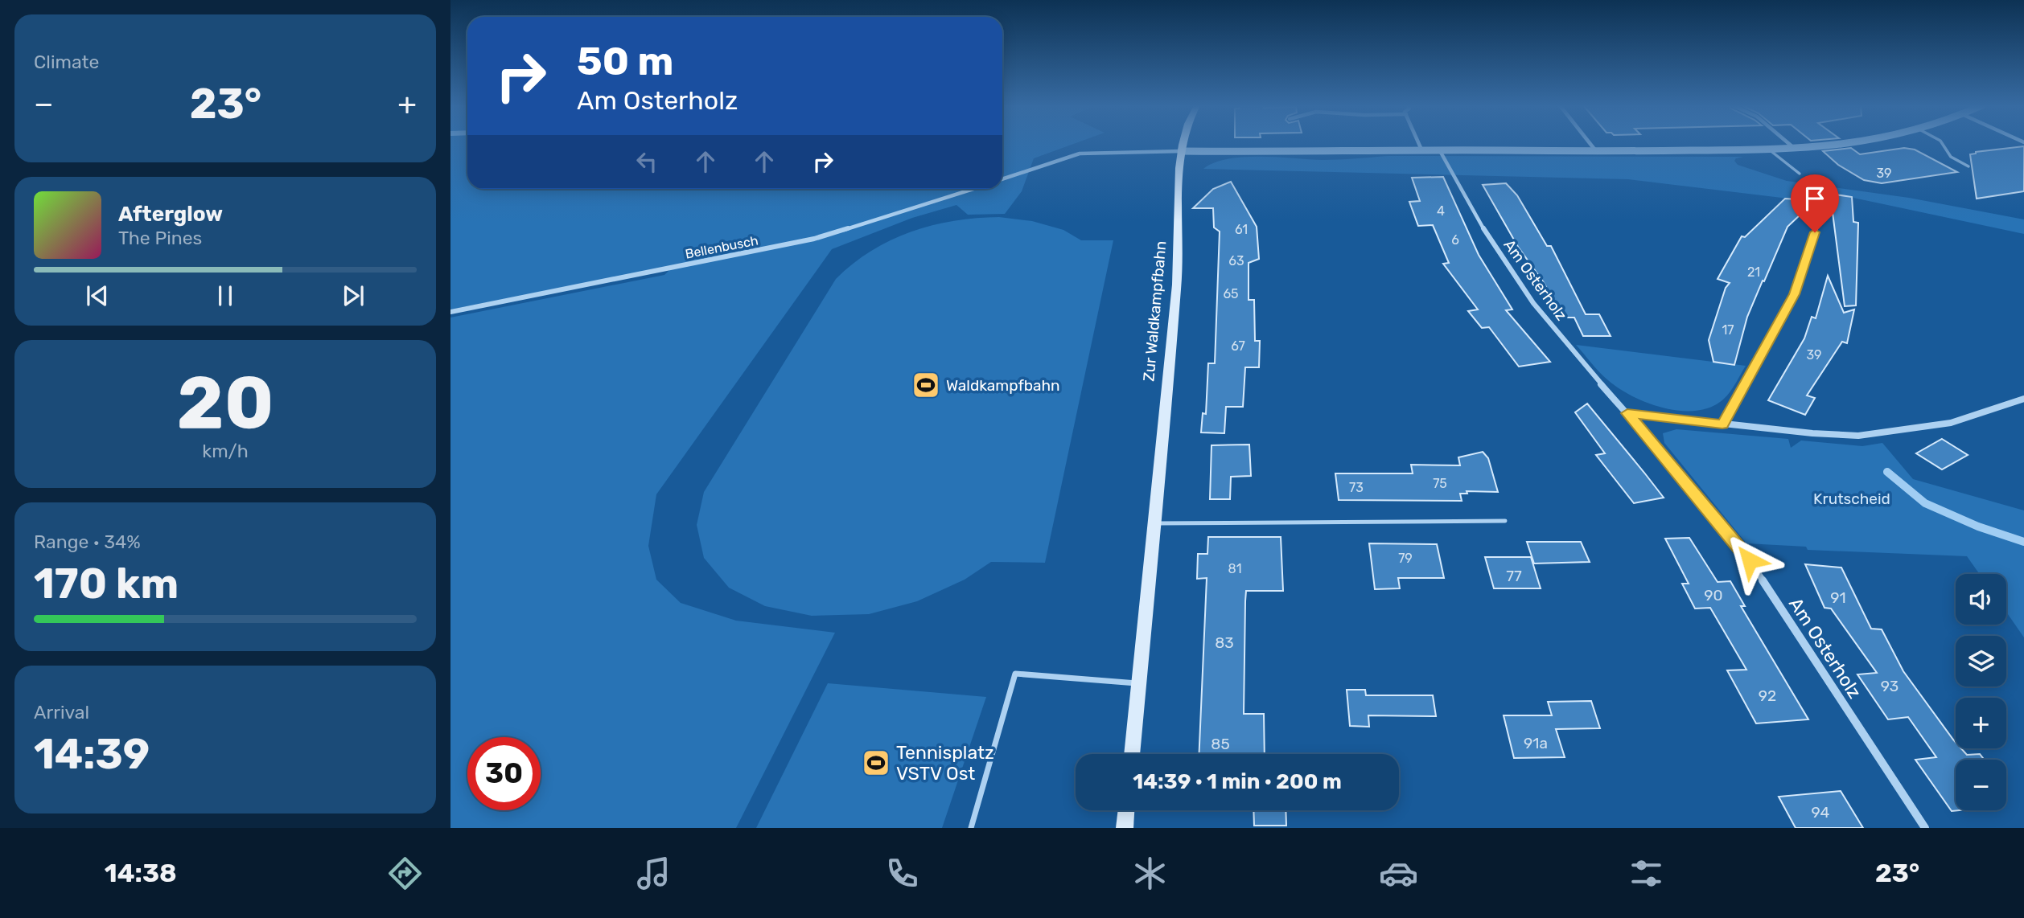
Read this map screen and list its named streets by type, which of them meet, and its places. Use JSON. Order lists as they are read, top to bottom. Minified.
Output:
{"streets":{"main road":["Zur Waldkampfbahn"],"street":["Bellenbusch","Am Osterholz"]},"parks":["Krutscheid"],"places":{"sports":["Waldkampfbahn","Tennisplatz VSTV Ost"]},"house_numbers":["39","4","61","6","63","21","65","17","67","39","75","73","79","81","77","90","91","83","93","92","91a","85","94"],"page":{"tile":["Climate",["20","km/h"],["Range · 34%","170 km"],["Arrival","14:39"]],"turn":["50 m","Am Osterholz"],"heat":["−","23°","+"],"song":["Afterglow","The Pines"],"map_buttons":["+","−"],"limit":"30","trip":"14:39 · 1 min · 200 m","tabs":["14:38","23°"]}}
